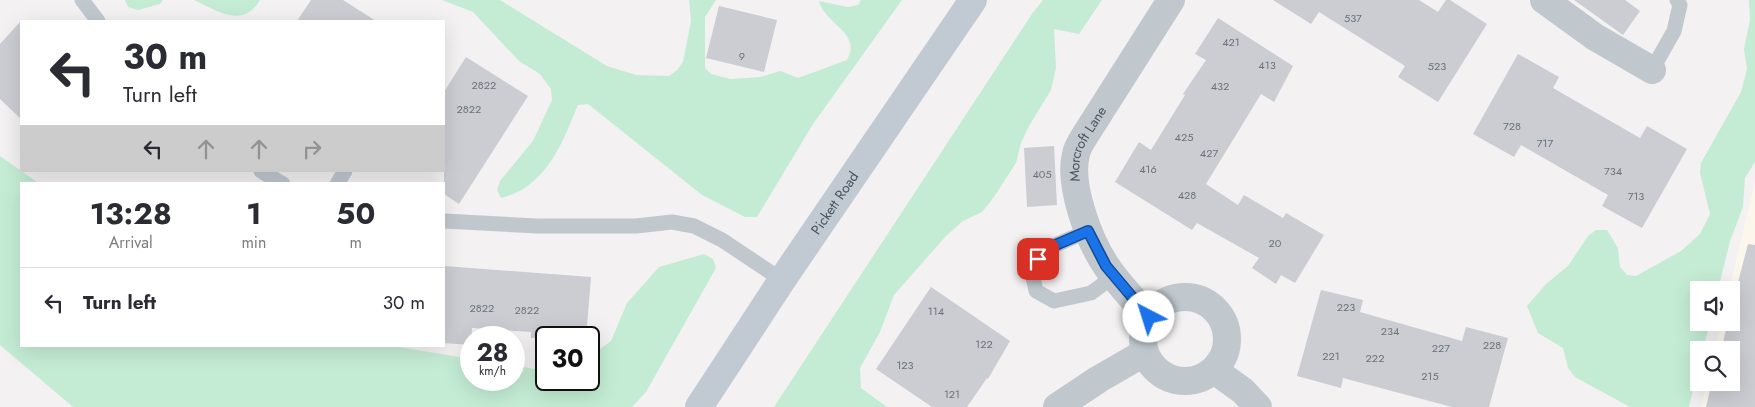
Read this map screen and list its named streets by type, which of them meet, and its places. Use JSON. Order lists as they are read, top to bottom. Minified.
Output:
{"streets":{"street":["Morcroft Lane","Pickett Road"]},"house_numbers":["537","421","9","413","523","2822","432","2822","728","425","717","427","416","734","405","428","713","20","223","2822","2822","114","234","122","228","227","221","222","123","215","121"],"page":{"turn":["30 m","Turn left"],"eta":["13:28","Arrival","1","min","50","m"],"list":[{"name":"Turn left","value":"30 m"}],"speed":"28 km/h","limit":"30"}}
